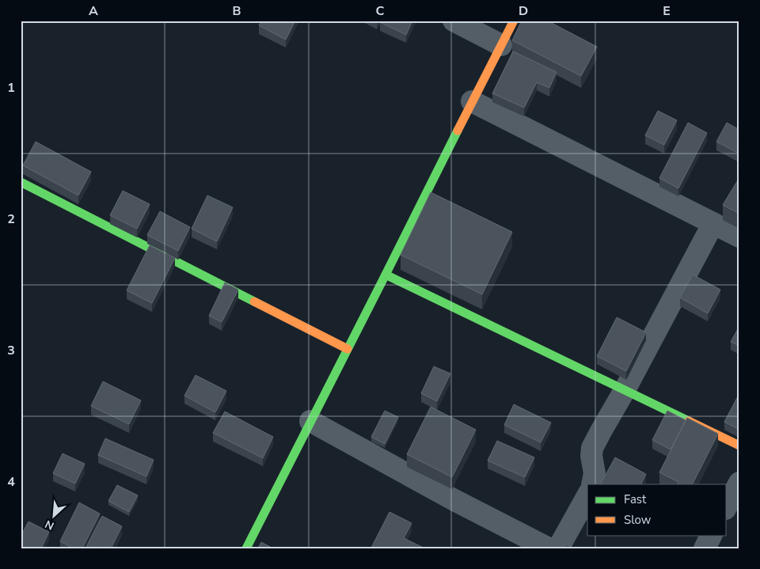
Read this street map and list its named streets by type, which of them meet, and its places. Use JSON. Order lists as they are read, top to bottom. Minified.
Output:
{"legend":["Fast","Slow"],"north":"bottom left","grid":{"columns":["A","B","C","D","E"],"rows":["1","2","3","4"]}}
